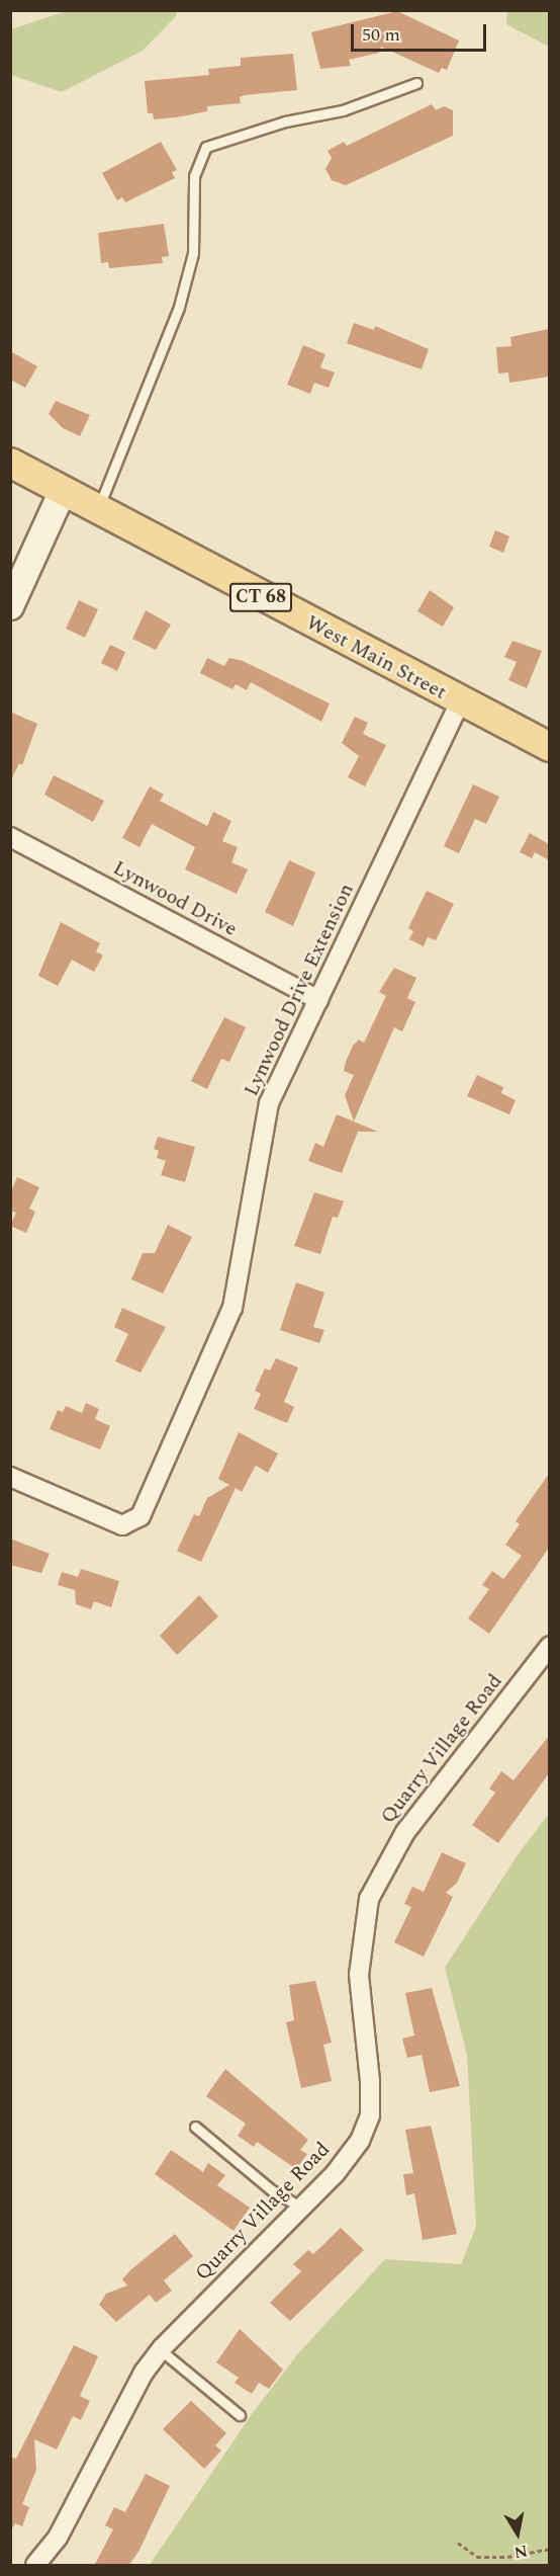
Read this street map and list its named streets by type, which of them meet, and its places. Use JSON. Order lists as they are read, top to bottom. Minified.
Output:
{"streets":{"main road":["CT 68","West Main Street"],"street":["Lynwood Drive","Lynwood Drive Extension","Quarry Village Road"]},"crossings":[["West Main Street","Lynwood Drive Extension"],["Lynwood Drive","Lynwood Drive Extension"]],"scale_bar":"50 m","north":"bottom"}
